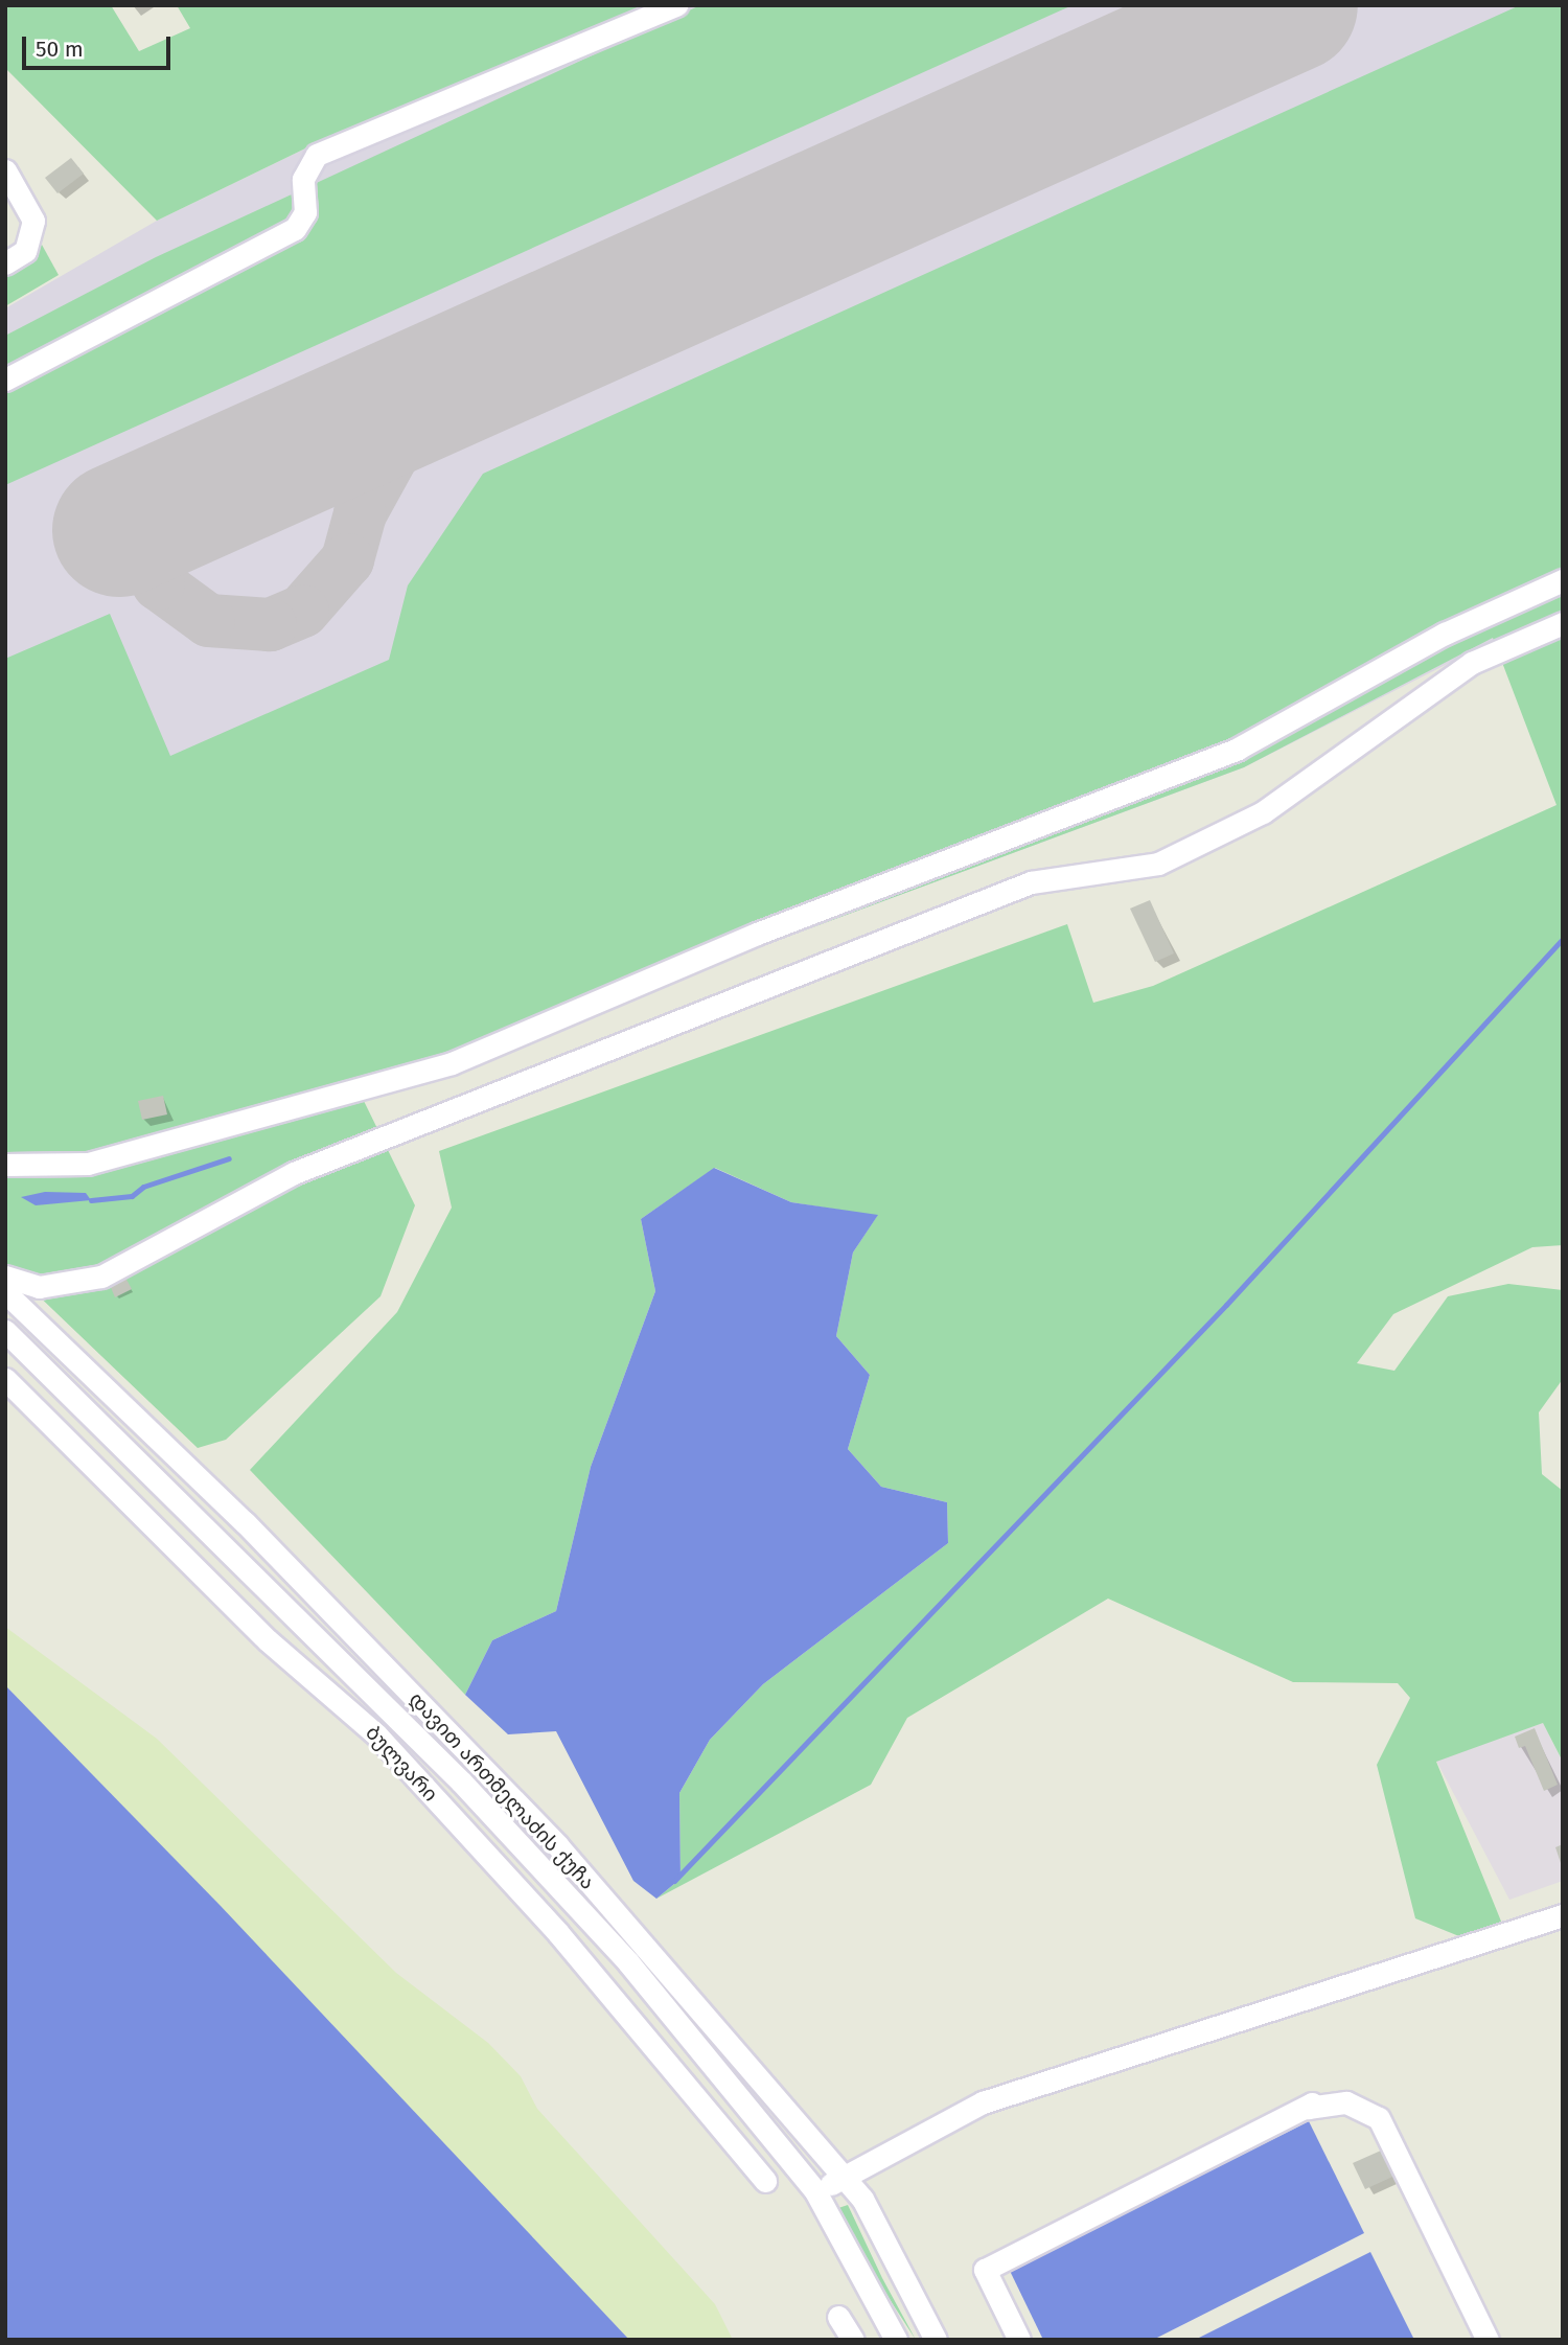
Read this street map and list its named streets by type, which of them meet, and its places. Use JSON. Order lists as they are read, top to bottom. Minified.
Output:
{"streets":{"street":["ბულვარი","დავით ართმელაძის ქუჩა"]},"scale_bar":"50 m"}
